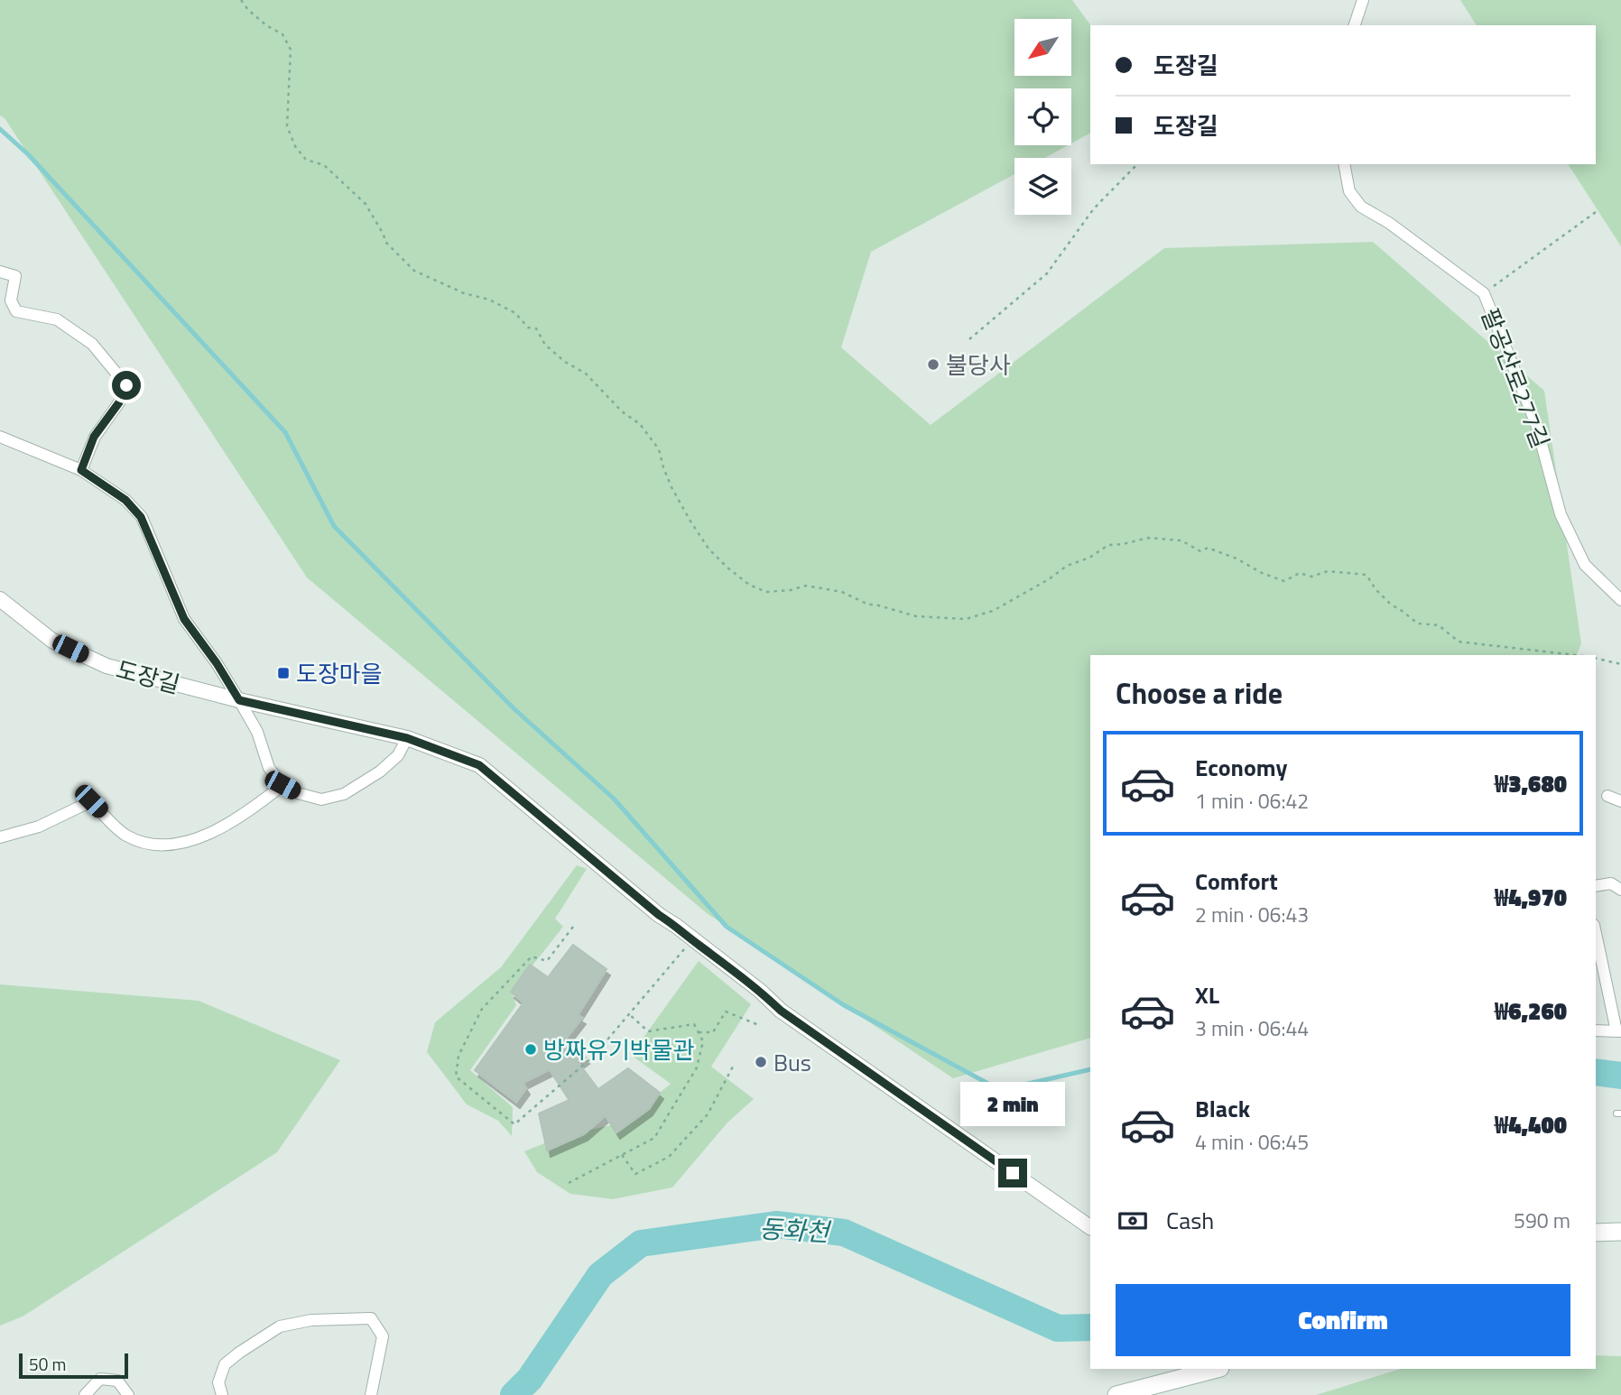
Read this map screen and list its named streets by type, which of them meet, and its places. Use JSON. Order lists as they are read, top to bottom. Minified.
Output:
{"streets":{"street":["팔공산로277길","도장길"]},"water":["동화천"],"places":{"other":["불당사","방짜유기박물관","Bus"],"transit":["도장마을"]},"scale_bar":"50 m","north":"bottom left","page":{"banner":["도장길","도장길"],"heading":"Choose a ride","list":[{"name":"Economy","note":"1 min · 06:42","value":"₩3,680"},{"name":"Comfort","note":"2 min · 06:43","value":"₩4,970"},{"name":"XL","note":"3 min · 06:44","value":"₩6,260"},{"name":"Black","note":"4 min · 06:45","value":"₩4,400"}],"bubble":"2 min","pay":["Cash","590 m"],"buttons":"Confirm","scale":"50 m"}}
